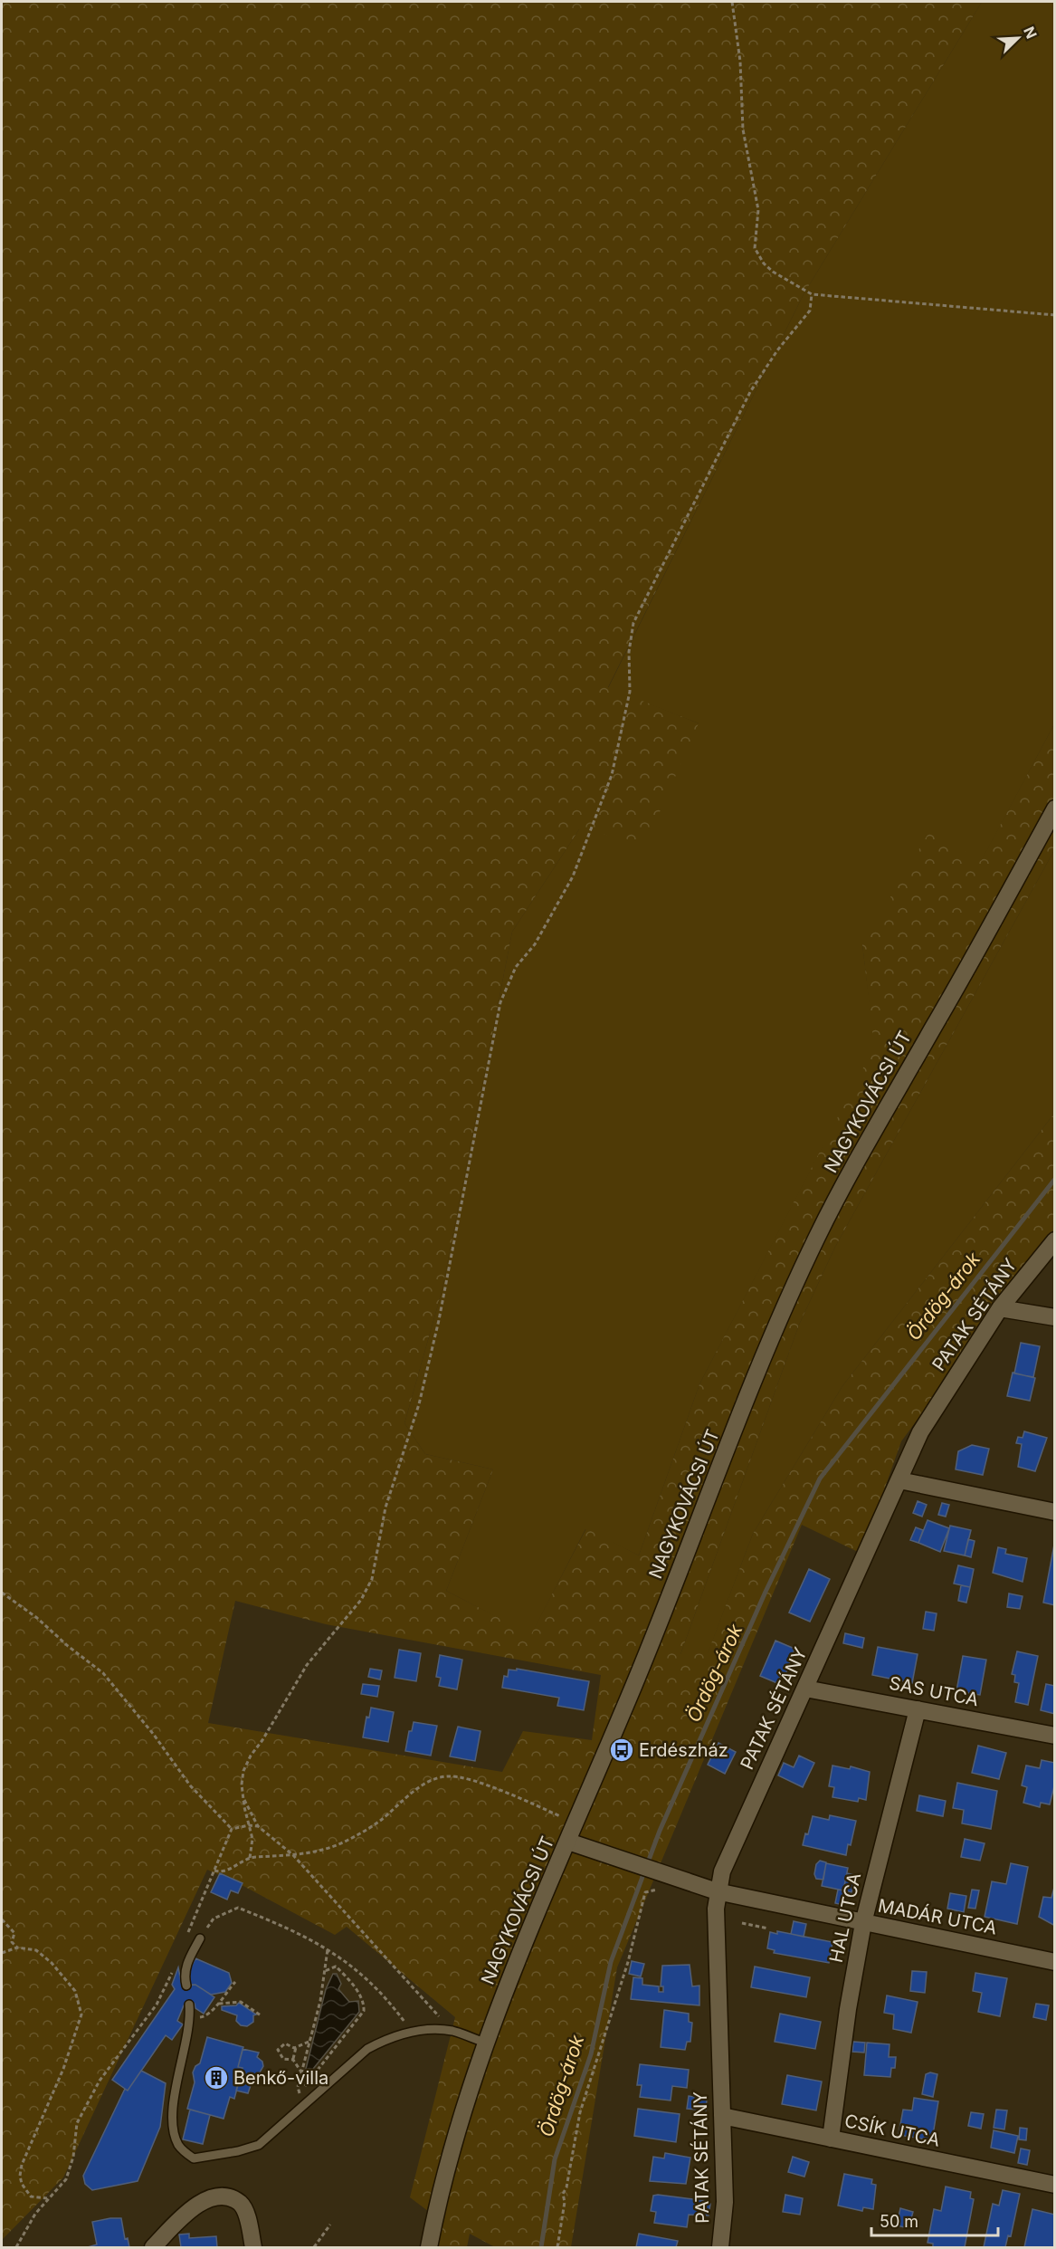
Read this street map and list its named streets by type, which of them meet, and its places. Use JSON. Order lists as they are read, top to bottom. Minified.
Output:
{"streets":{"street":["NAGYKOVÁCSI ÚT","PATAK SÉTÁNY","SAS UTCA","MADÁR UTCA","HAL UTCA","CSÍK UTCA"]},"crossings":[["NAGYKOVÁCSI ÚT","MADÁR UTCA"],["PATAK SÉTÁNY","SAS UTCA"],["PATAK SÉTÁNY","MADÁR UTCA"],["PATAK SÉTÁNY","CSÍK UTCA"],["SAS UTCA","HAL UTCA"],["MADÁR UTCA","HAL UTCA"],["HAL UTCA","CSÍK UTCA"]],"water":["Ördög-árok"],"places":{"bus stop":["Erdészház"],"building":["Benkő-villa"]},"scale_bar":"50 m","north":"top right"}
